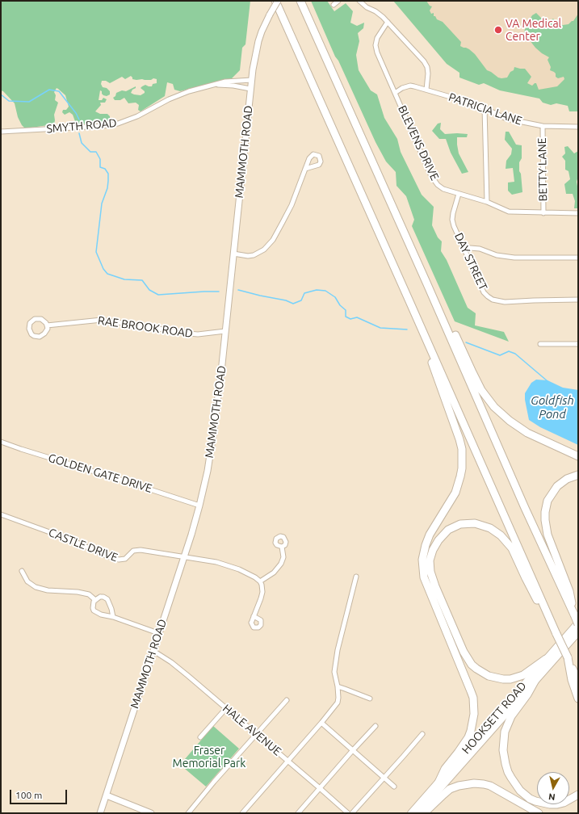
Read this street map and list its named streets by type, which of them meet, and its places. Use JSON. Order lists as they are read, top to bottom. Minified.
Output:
{"streets":{"main road":["MAMMOTH ROAD","HOOKSETT ROAD"],"street":["PATRICIA LANE","SMYTH ROAD","BLEVENS DRIVE","BETTY LANE","DAY STREET","RAE BROOK ROAD","GOLDEN GATE DRIVE","CASTLE DRIVE","HALE AVENUE"]},"crossings":[["PATRICIA LANE","BLEVENS DRIVE"],["PATRICIA LANE","BETTY LANE"],["SMYTH ROAD","MAMMOTH ROAD"],["BLEVENS DRIVE","BETTY LANE"],["BLEVENS DRIVE","DAY STREET"],["MAMMOTH ROAD","RAE BROOK ROAD"],["MAMMOTH ROAD","GOLDEN GATE DRIVE"],["MAMMOTH ROAD","CASTLE DRIVE"],["MAMMOTH ROAD","HALE AVENUE"]],"water":["Goldfish Pond"],"parks":["Fraser Memorial Park"],"places":["VA Medical Center"],"scale_bar":"100 m","north":"bottom"}
